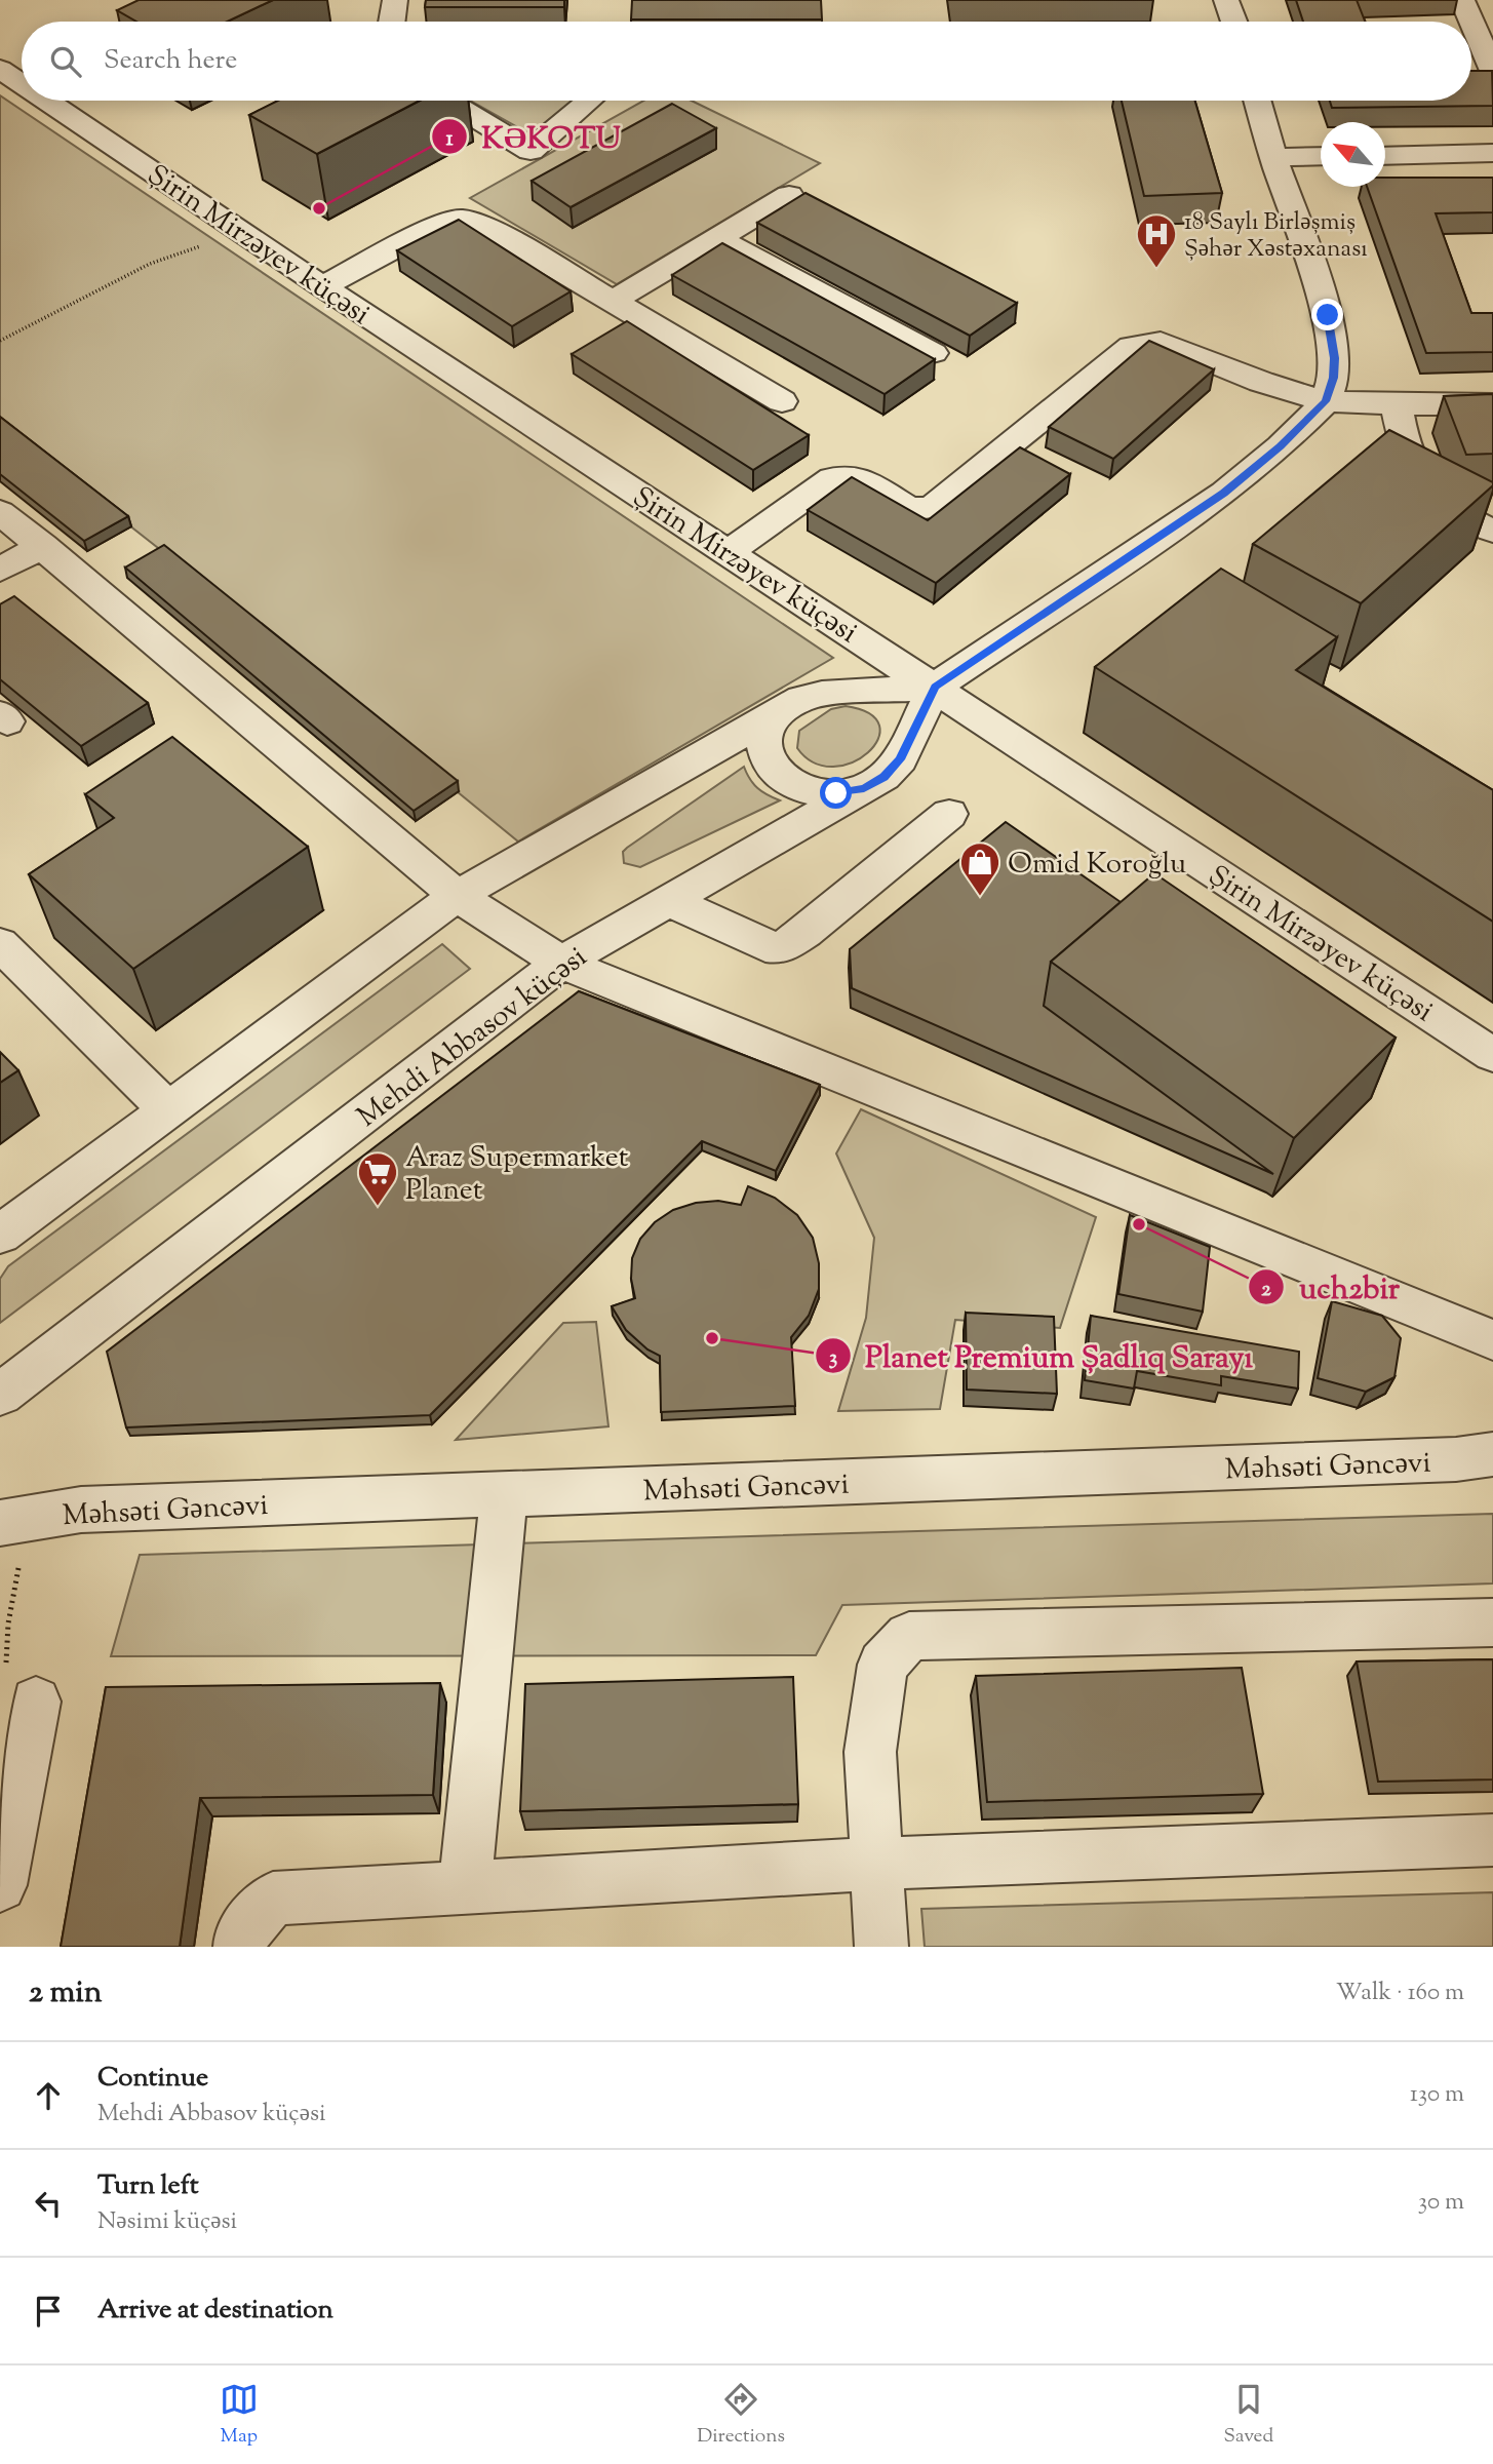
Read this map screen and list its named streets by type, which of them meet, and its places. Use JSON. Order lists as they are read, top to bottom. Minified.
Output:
{"streets":{"street":["Şirin Mirzəyev küçəsi","Mehdi Abbasov küçəsi","Məhsəti Gəncəvi"]},"crossings":[["Şirin Mirzəyev küçəsi","Mehdi Abbasov küçəsi"]],"places":{"other":["KƏKOTU","uch2bir","Planet Premium Şadlıq Sarayı"],"hospital":["18 Saylı Birləşmiş Şəhər Xəstəxanası"],"shop":["Omid Koroğlu"],"supermarket":["Araz Supermarket Planet"]},"north":"top left","page":{"search":"Search here","heading":["2 min","Walk · 160 m"],"list":[["Continue","Mehdi Abbasov küçəsi","130 m"],["Turn left","Nəsimi küçəsi","30 m"],"Arrive at destination"],"nav":["Map","Directions","Saved"]}}
